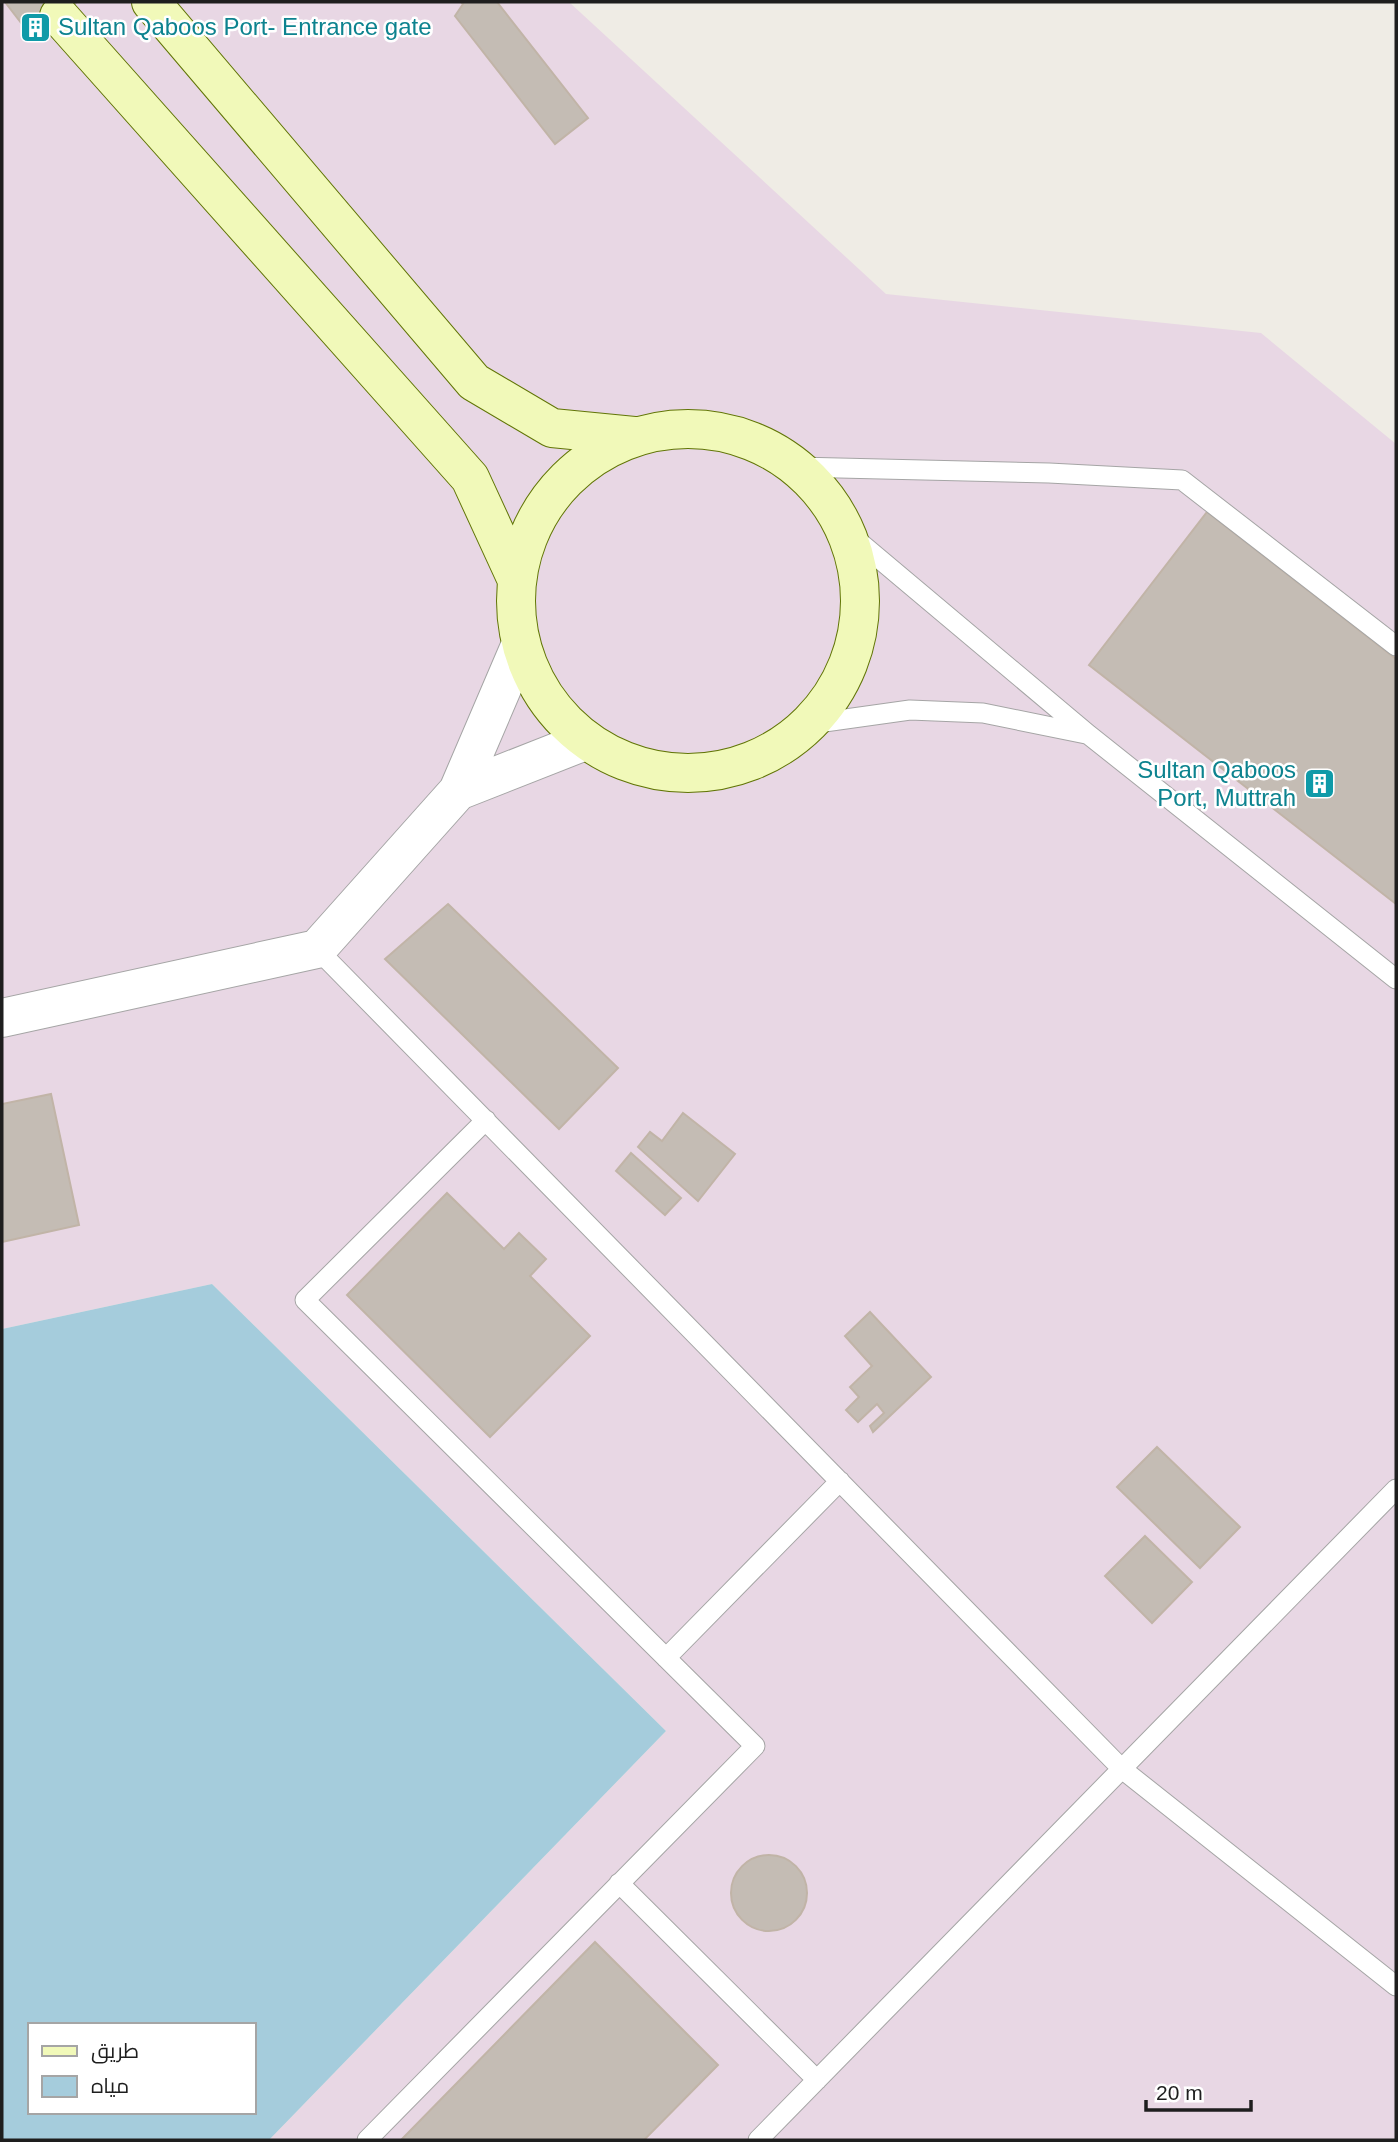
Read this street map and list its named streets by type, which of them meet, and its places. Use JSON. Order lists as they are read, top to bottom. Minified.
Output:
{"places":{"building":["Sultan Qaboos Port- Entrance gate","Sultan Qaboos Port, Muttrah"]},"legend":["طريق","مياه"],"scale_bar":"20 m"}
